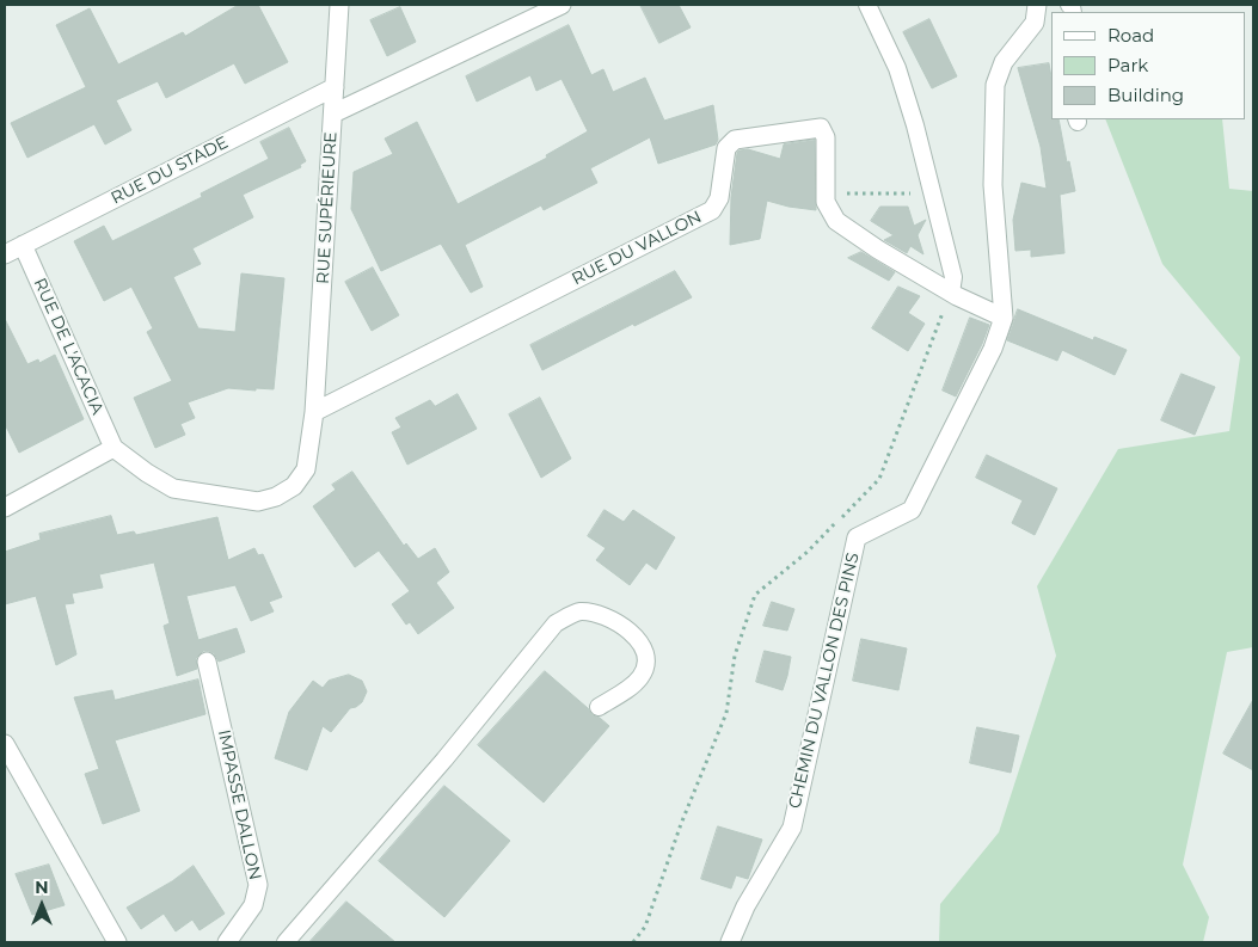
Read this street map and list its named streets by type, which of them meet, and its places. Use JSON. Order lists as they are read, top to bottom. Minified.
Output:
{"streets":{"street":["RUE DU STADE","RUE SUPÉRIEURE","RUE DU VALLON","RUE DE L'ACACIA","CHEMIN DU VALLON DES PINS","IMPASSE DALLON"]},"crossings":[["RUE DU STADE","RUE SUPÉRIEURE"],["RUE DU STADE","RUE DE L'ACACIA"],["RUE SUPÉRIEURE","RUE DU VALLON"],["RUE SUPÉRIEURE","RUE DE L'ACACIA"],["RUE DU VALLON","CHEMIN DU VALLON DES PINS"]],"legend":["Road","Park","Building"],"north":"top"}
